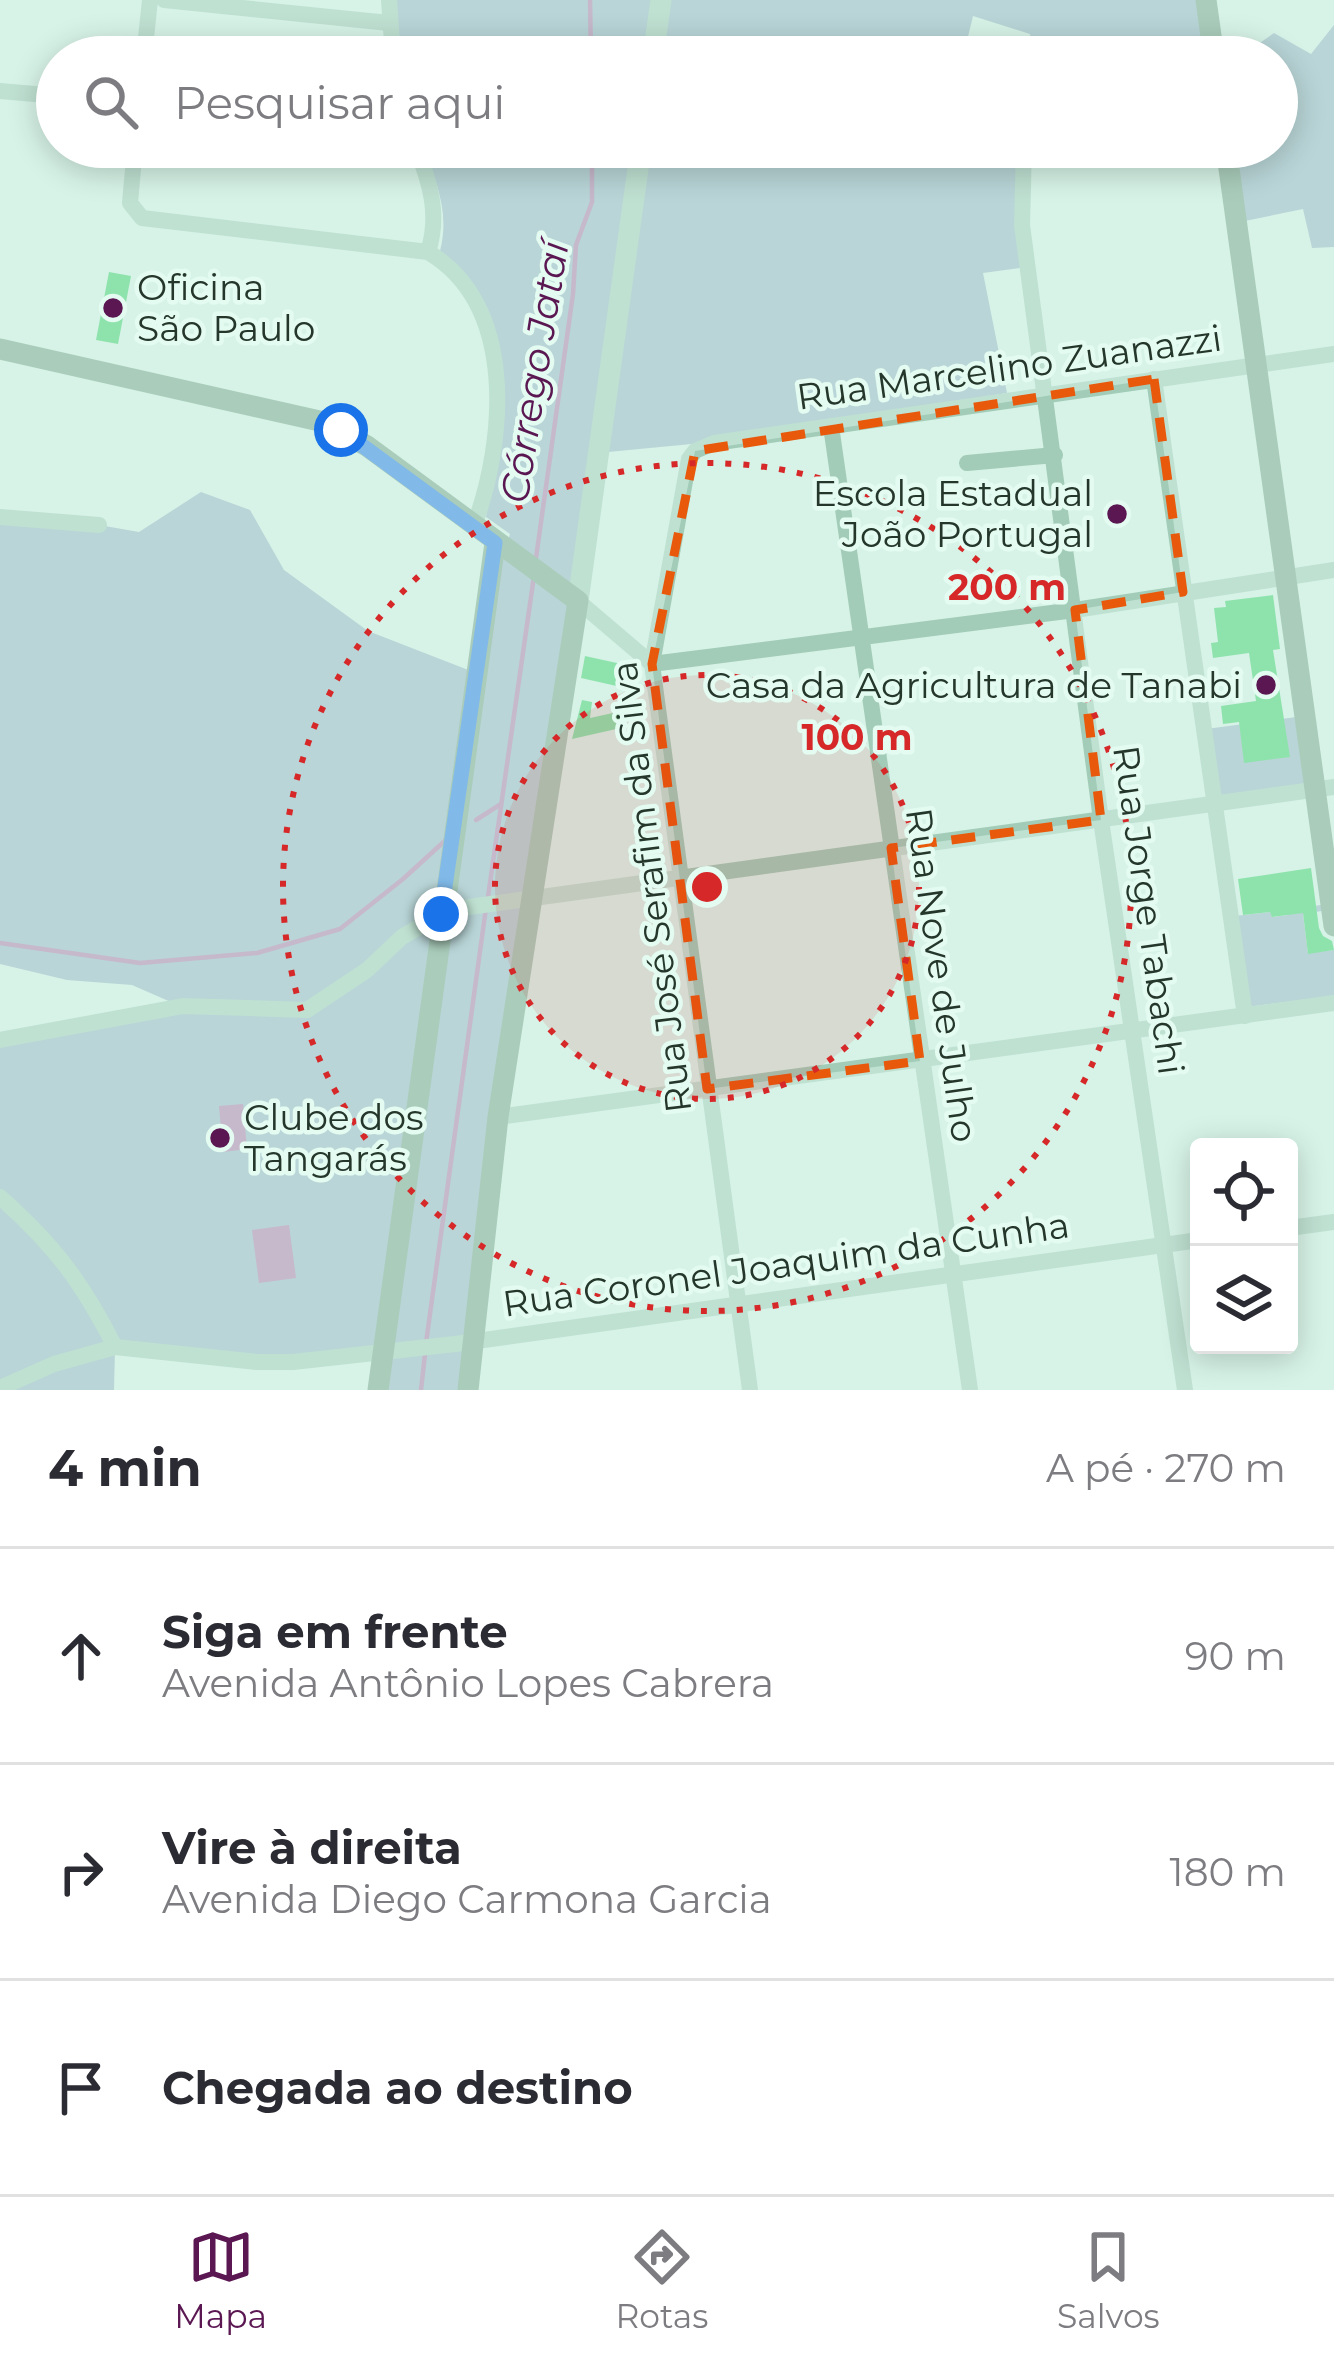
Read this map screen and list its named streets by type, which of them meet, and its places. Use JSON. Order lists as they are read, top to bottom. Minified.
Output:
{"streets":{"street":["Rua Marcelino Zuanazzi","Rua José Serafim da Silva","Rua Jorge Tabachi","Rua Nove de Julho","Rua Coronel Joaquim da Cunha"]},"crossings":[["Rua Marcelino Zuanazzi","Rua José Serafim da Silva"],["Rua Marcelino Zuanazzi","Rua Jorge Tabachi"],["Rua Marcelino Zuanazzi","Rua Nove de Julho"],["Rua José Serafim da Silva","Rua Coronel Joaquim da Cunha"],["Rua Jorge Tabachi","Rua Coronel Joaquim da Cunha"],["Rua Nove de Julho","Rua Coronel Joaquim da Cunha"]],"water":["Córrego Jataí"],"places":["Oficina São Paulo","Escola Estadual João Portugal","Casa da Agricultura de Tanabi","Clube dos Tangarás"],"page":{"search":"Pesquisar aqui","heading":["4 min","A pé · 270 m"],"list":[["Siga em frente","Avenida Antônio Lopes Cabrera","90 m"],["Vire à direita","Avenida Diego Carmona Garcia","180 m"],"Chegada ao destino"],"nav":["Mapa","Rotas","Salvos"]},"rings":["200 m","100 m"]}
